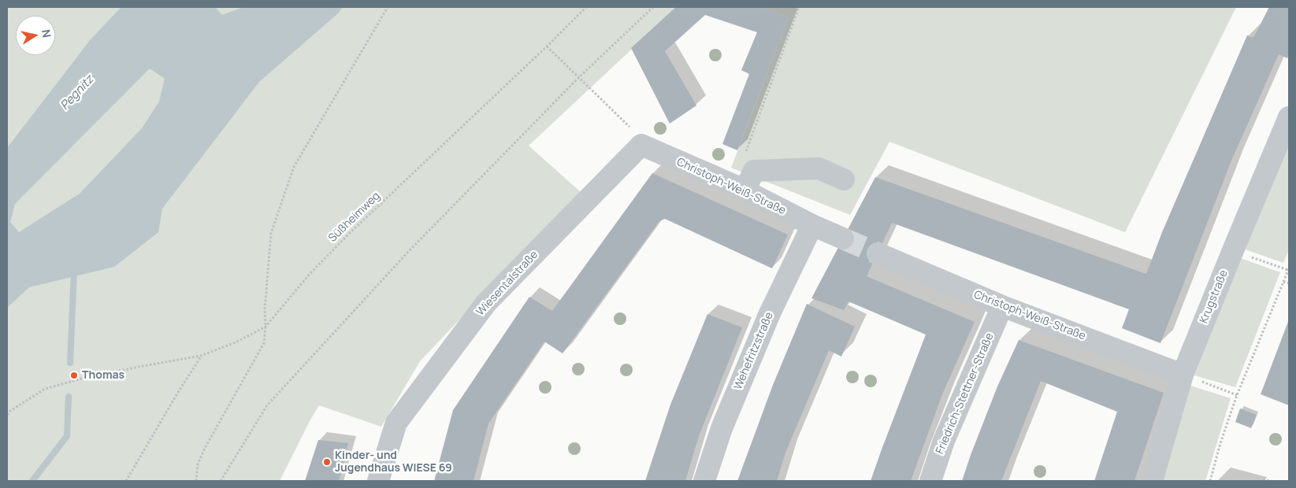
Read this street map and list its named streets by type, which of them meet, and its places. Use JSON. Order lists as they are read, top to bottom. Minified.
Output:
{"streets":{"street":["Christoph-Weiß-Straße","Wiesentalstraße","Krugstraße","Wehefritzstraße","Friedrich-Stettner-Straße"],"path":["Süßheimweg"]},"crossings":[["Christoph-Weiß-Straße","Wiesentalstraße"],["Christoph-Weiß-Straße","Krugstraße"],["Christoph-Weiß-Straße","Wehefritzstraße"],["Christoph-Weiß-Straße","Friedrich-Stettner-Straße"]],"water":["Pegnitz"],"places":["Thomas","Kinder- und Jugendhaus WIESE 69"],"north":"right"}
